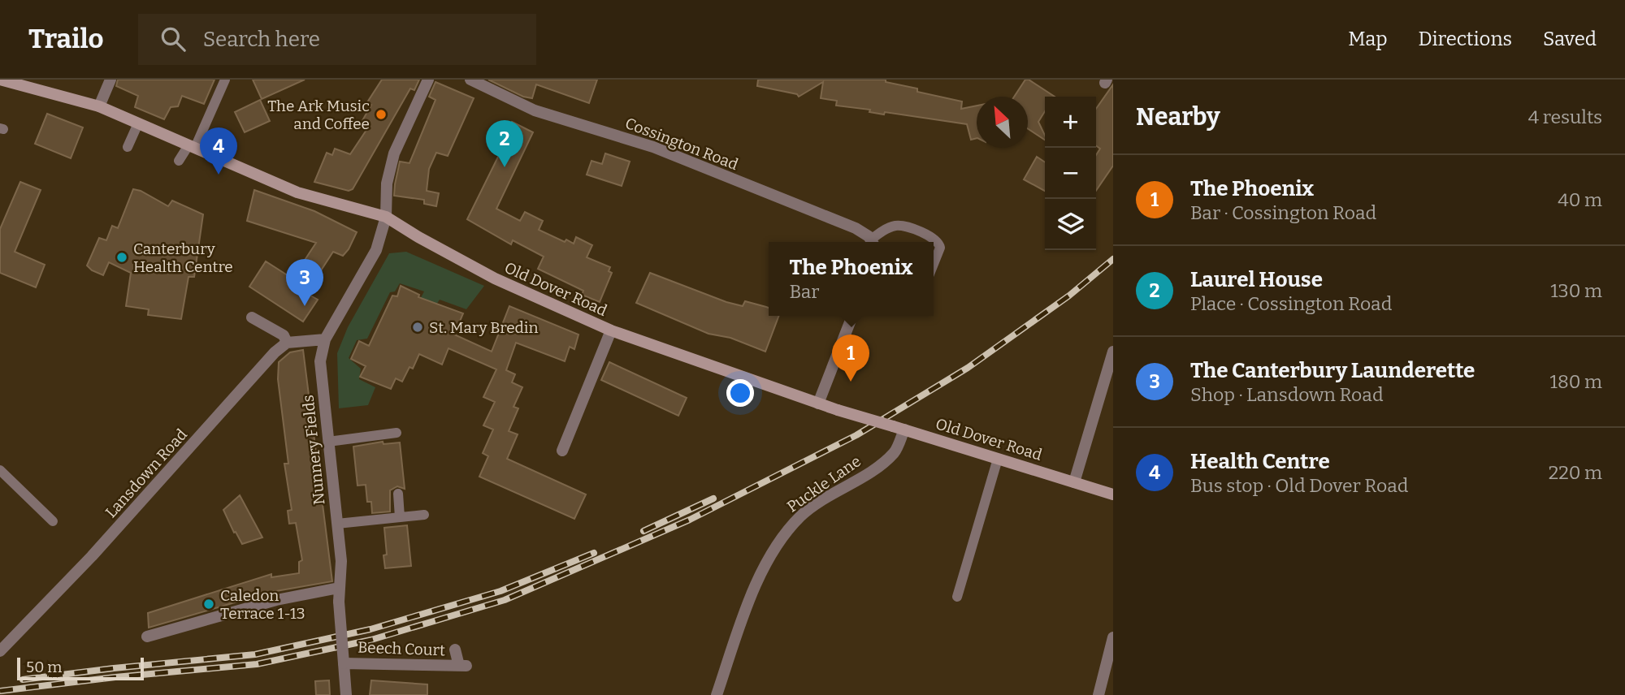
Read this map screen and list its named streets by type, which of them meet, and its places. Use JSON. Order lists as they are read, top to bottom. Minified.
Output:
{"streets":{"street":["Cossington Road","Old Dover Road","Nunnery Fields","Lansdown Road","Puckle Lane","Beech Court"]},"crossings":[["Old Dover Road","Nunnery Fields"],["Old Dover Road","Puckle Lane"],["Nunnery Fields","Beech Court"]],"places":["The Ark Music and Coffee","Canterbury Health Centre","St. Mary Bredin","Caledon Terrace 1-13"],"scale_bar":"50 m","north":"top left","page":{"header":"Trailo","search":"Search here","nav":["Map","Directions","Saved"],"heading":["Nearby","4 results"],"map_buttons":["+","−"],"pins":["2","4","3","1"],"list":[{"mark":"1","name":"The Phoenix","note":"Bar · Cossington Road","value":"40 m"},{"mark":"2","name":"Laurel House","note":"Place · Cossington Road","value":"130 m"},{"mark":"3","name":"The Canterbury Launderette","note":"Shop · Lansdown Road","value":"180 m"},{"mark":"4","name":"Health Centre","note":"Bus stop · Old Dover Road","value":"220 m"}],"popup":["The Phoenix","Bar"],"scale":"50 m"}}
